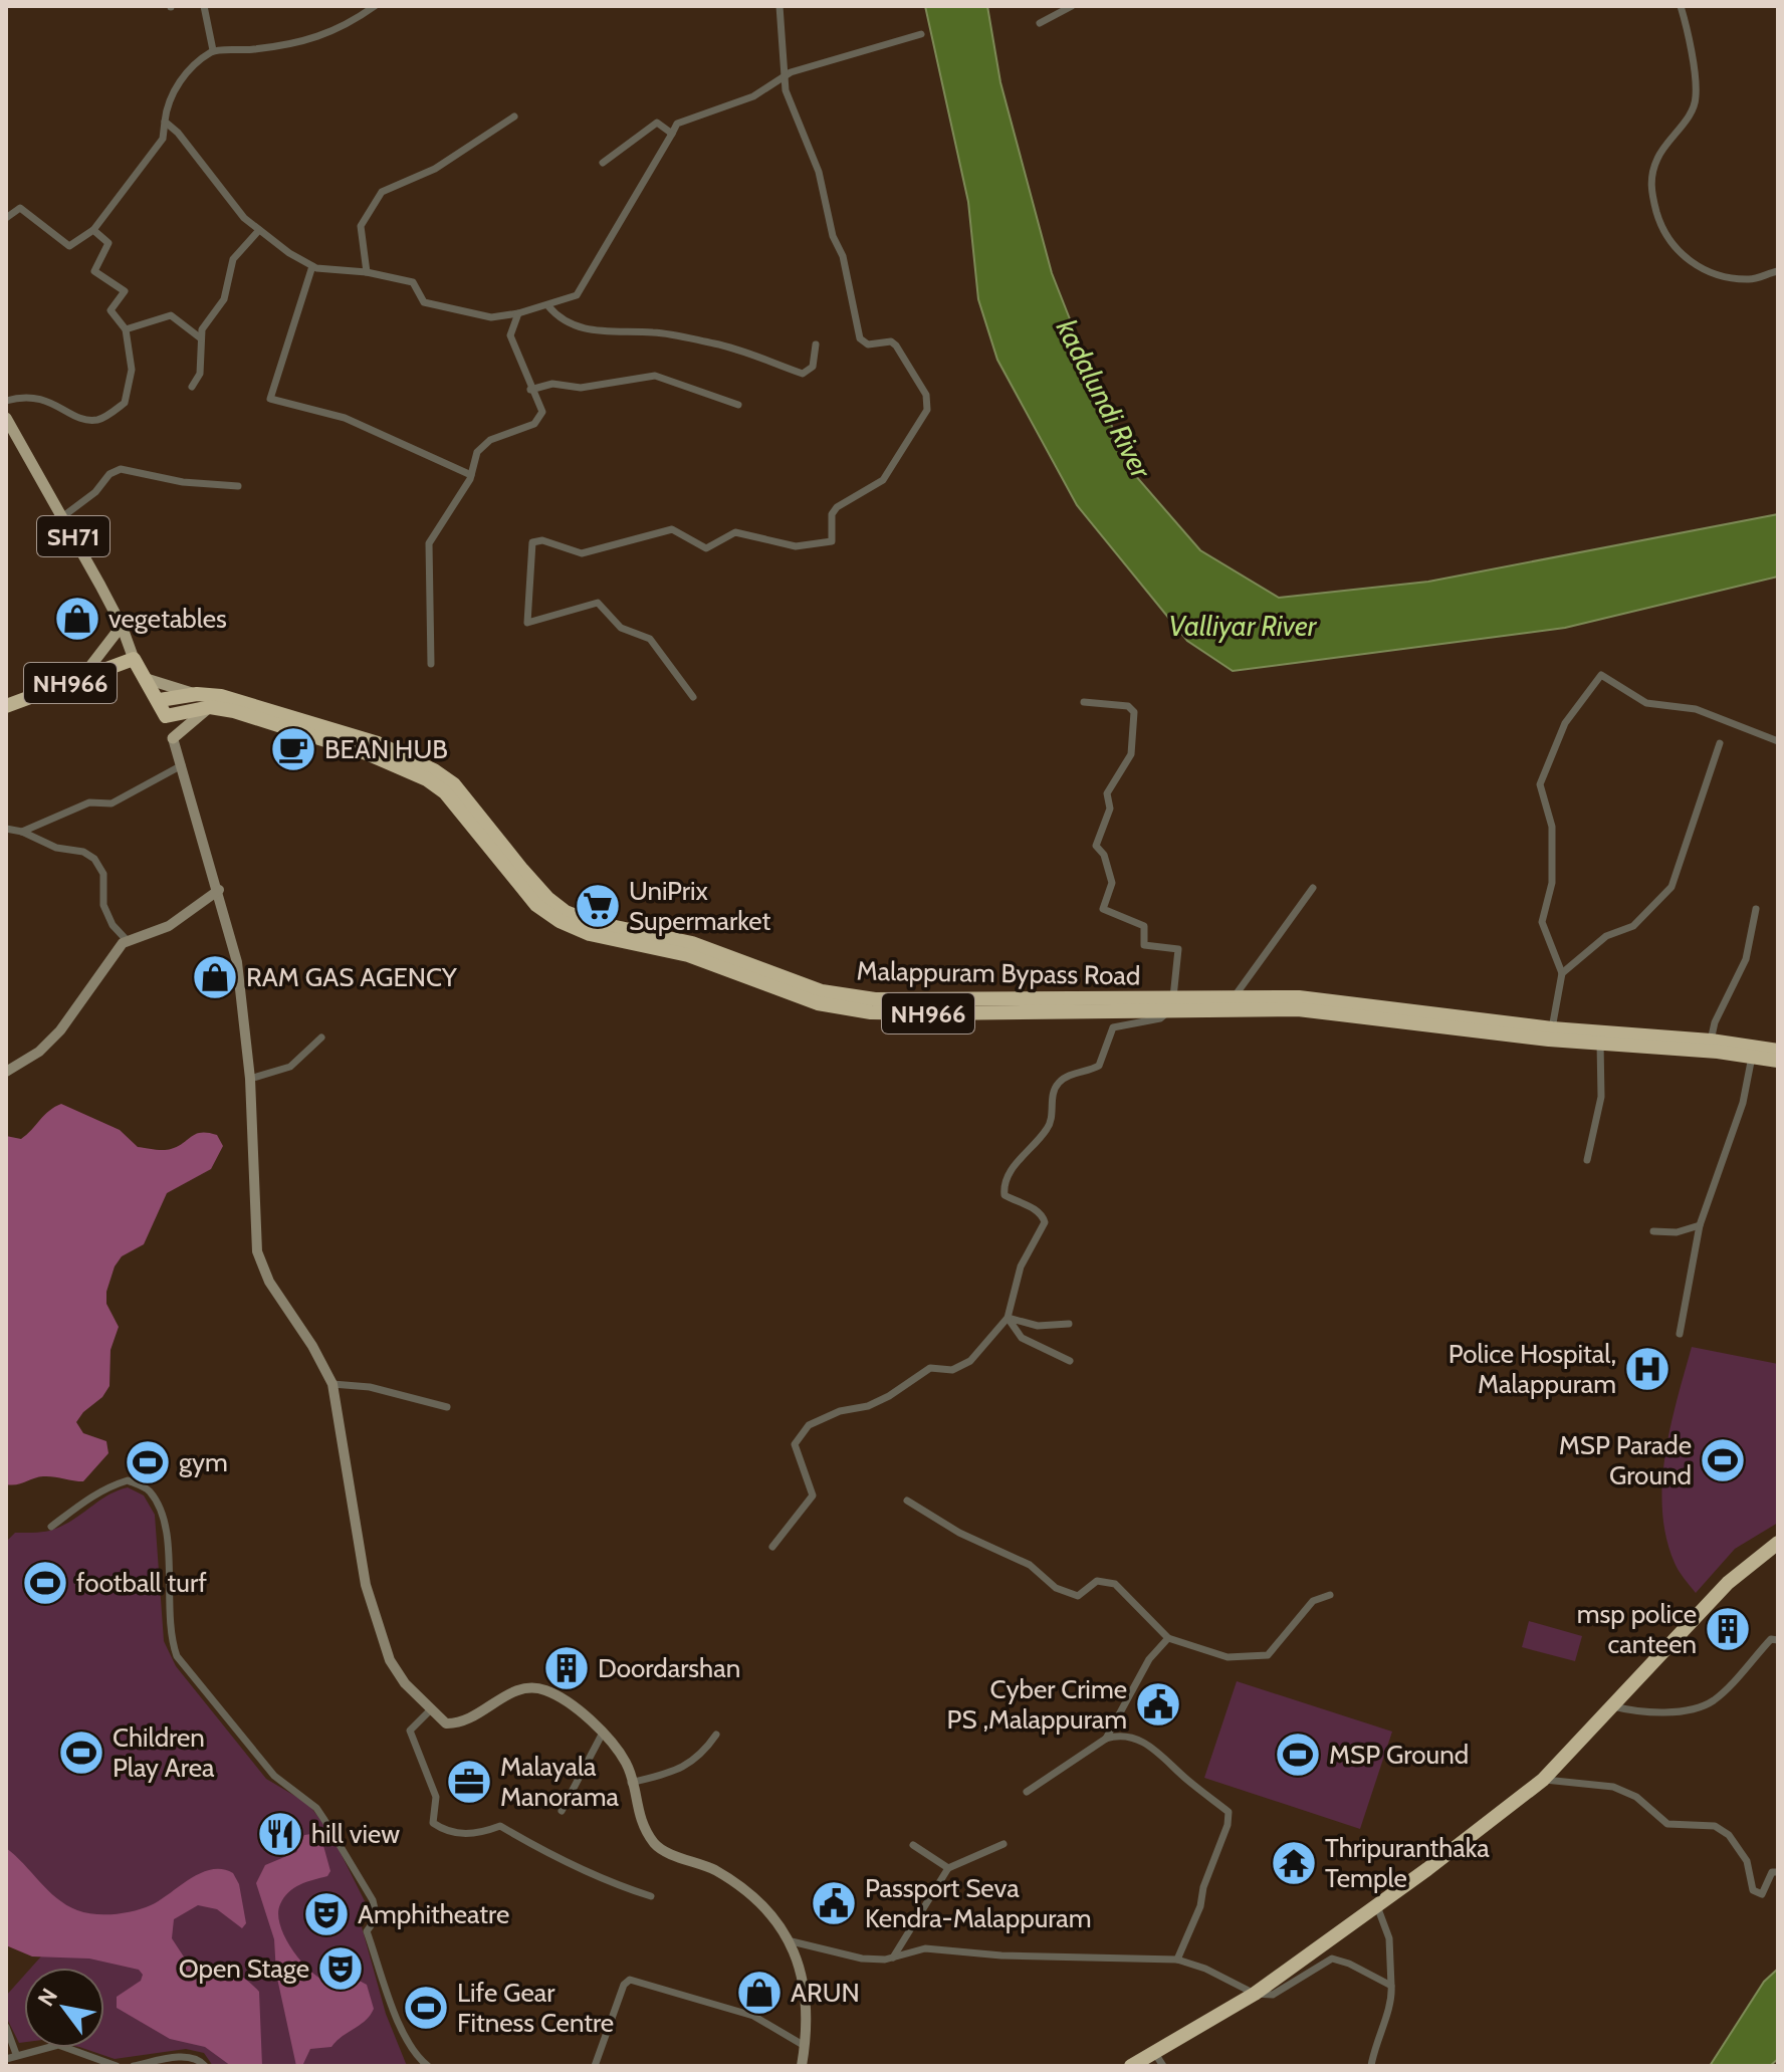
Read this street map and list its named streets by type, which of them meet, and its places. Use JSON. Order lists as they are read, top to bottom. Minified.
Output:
{"streets":{"highway":["NH966","Malappuram Bypass Road"],"main road":["SH71"]},"crossings":[["SH71","NH966"],["NH966","Malappuram Bypass Road"]],"water":["kadalundi River","Valliyar River"],"places":{"shop":["vegetables","RAM GAS AGENCY","ARUN"],"cafe":["BEAN HUB"],"supermarket":["UniPrix Supermarket"],"hospital":["Police Hospital, Malappuram"],"sports":["MSP Parade Ground","gym","football turf","Children Play Area","MSP Ground","Life Gear Fitness Centre"],"building":["msp police canteen","Doordarshan"],"public building":["Cyber Crime PS ,Malappuram","Passport Seva Kendra-Malappuram"],"office":["Malayala Manorama"],"restaurant":["hill view"],"temple":["Thripuranthaka Temple"],"theatre":["Amphitheatre","Open Stage"]},"north":"top left"}
